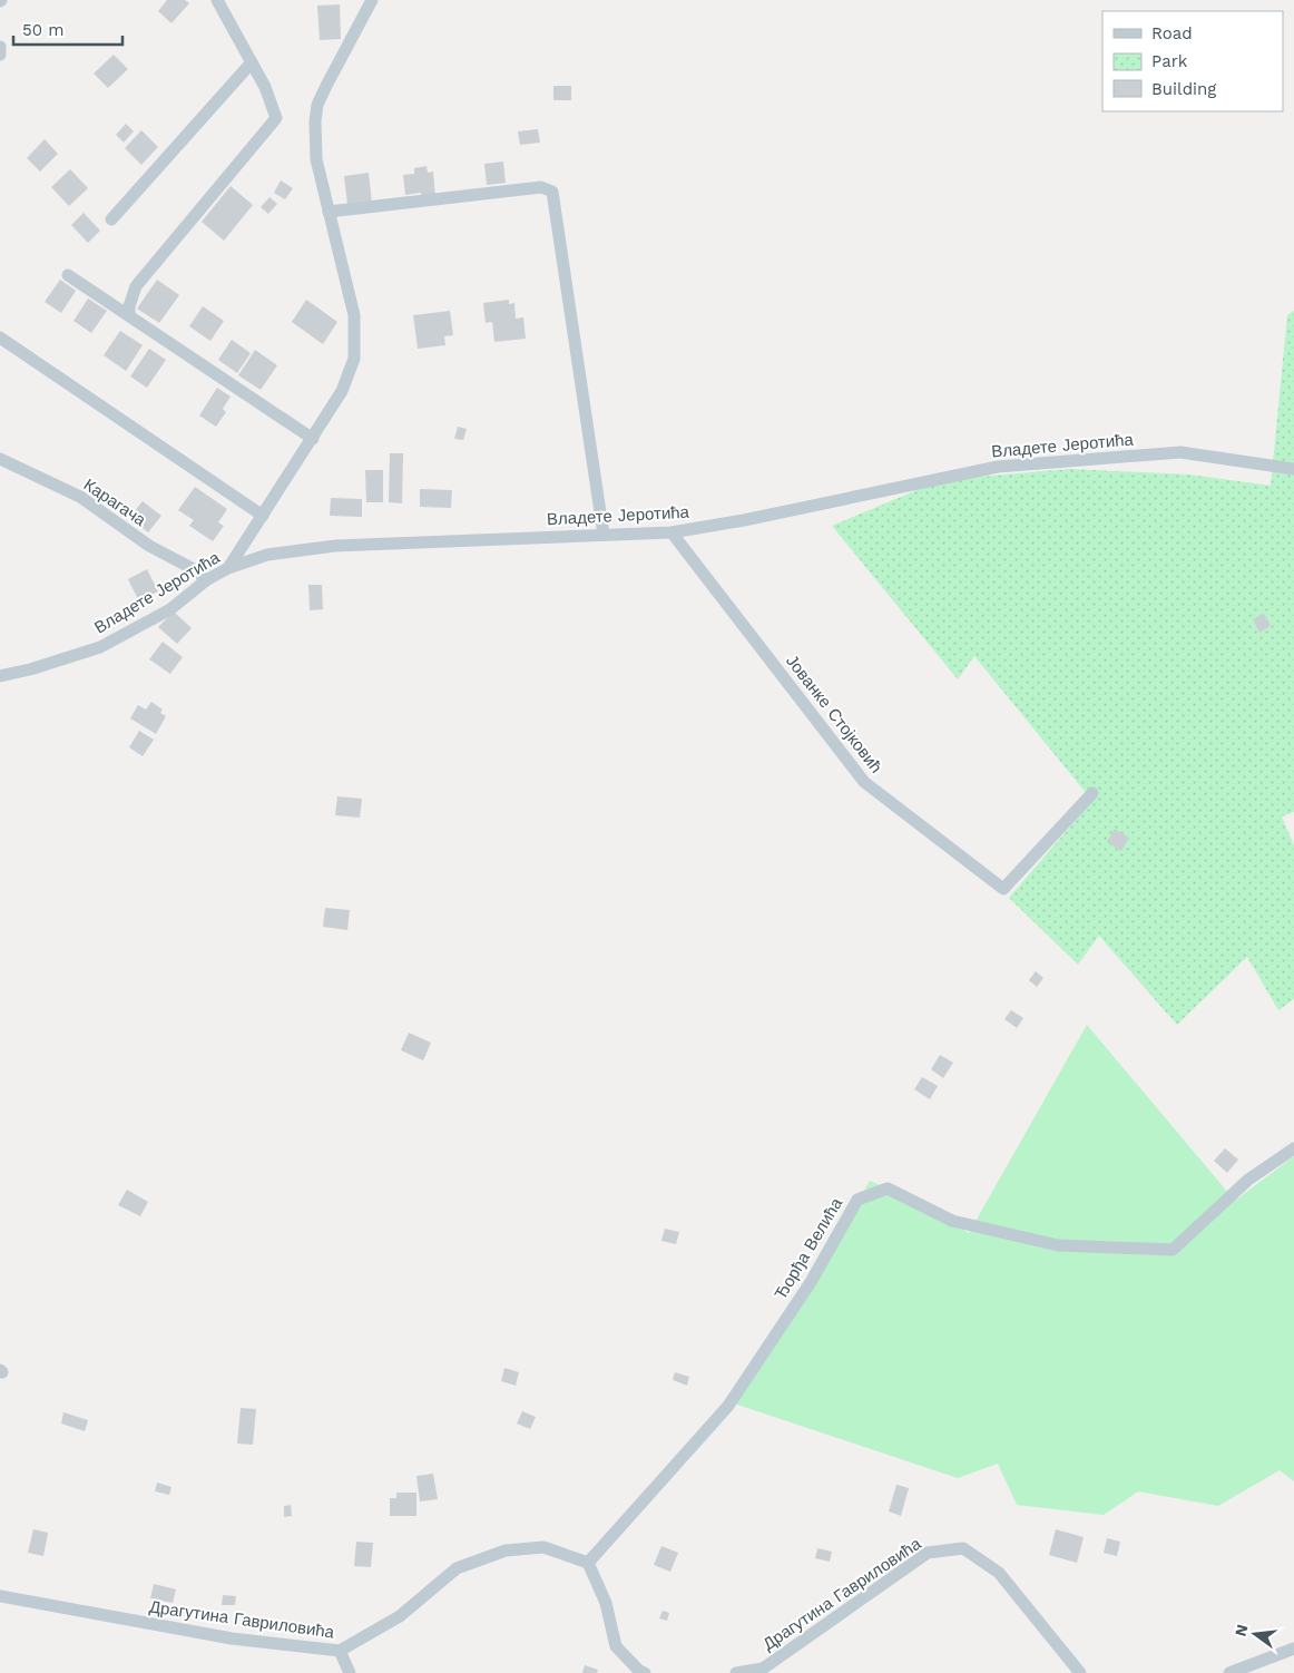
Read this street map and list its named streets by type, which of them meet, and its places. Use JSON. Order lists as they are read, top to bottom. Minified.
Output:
{"streets":{"street":["Владете Јеротића","Карагача","Јованке Стојковић","Ђорђа Велића","Драгутина Гавриловића"]},"crossings":[["Владете Јеротића","Карагача"],["Владете Јеротића","Јованке Стојковић"],["Ђорђа Велића","Драгутина Гавриловића"]],"legend":["Road","Park","Building"],"scale_bar":"50 m","north":"left"}
